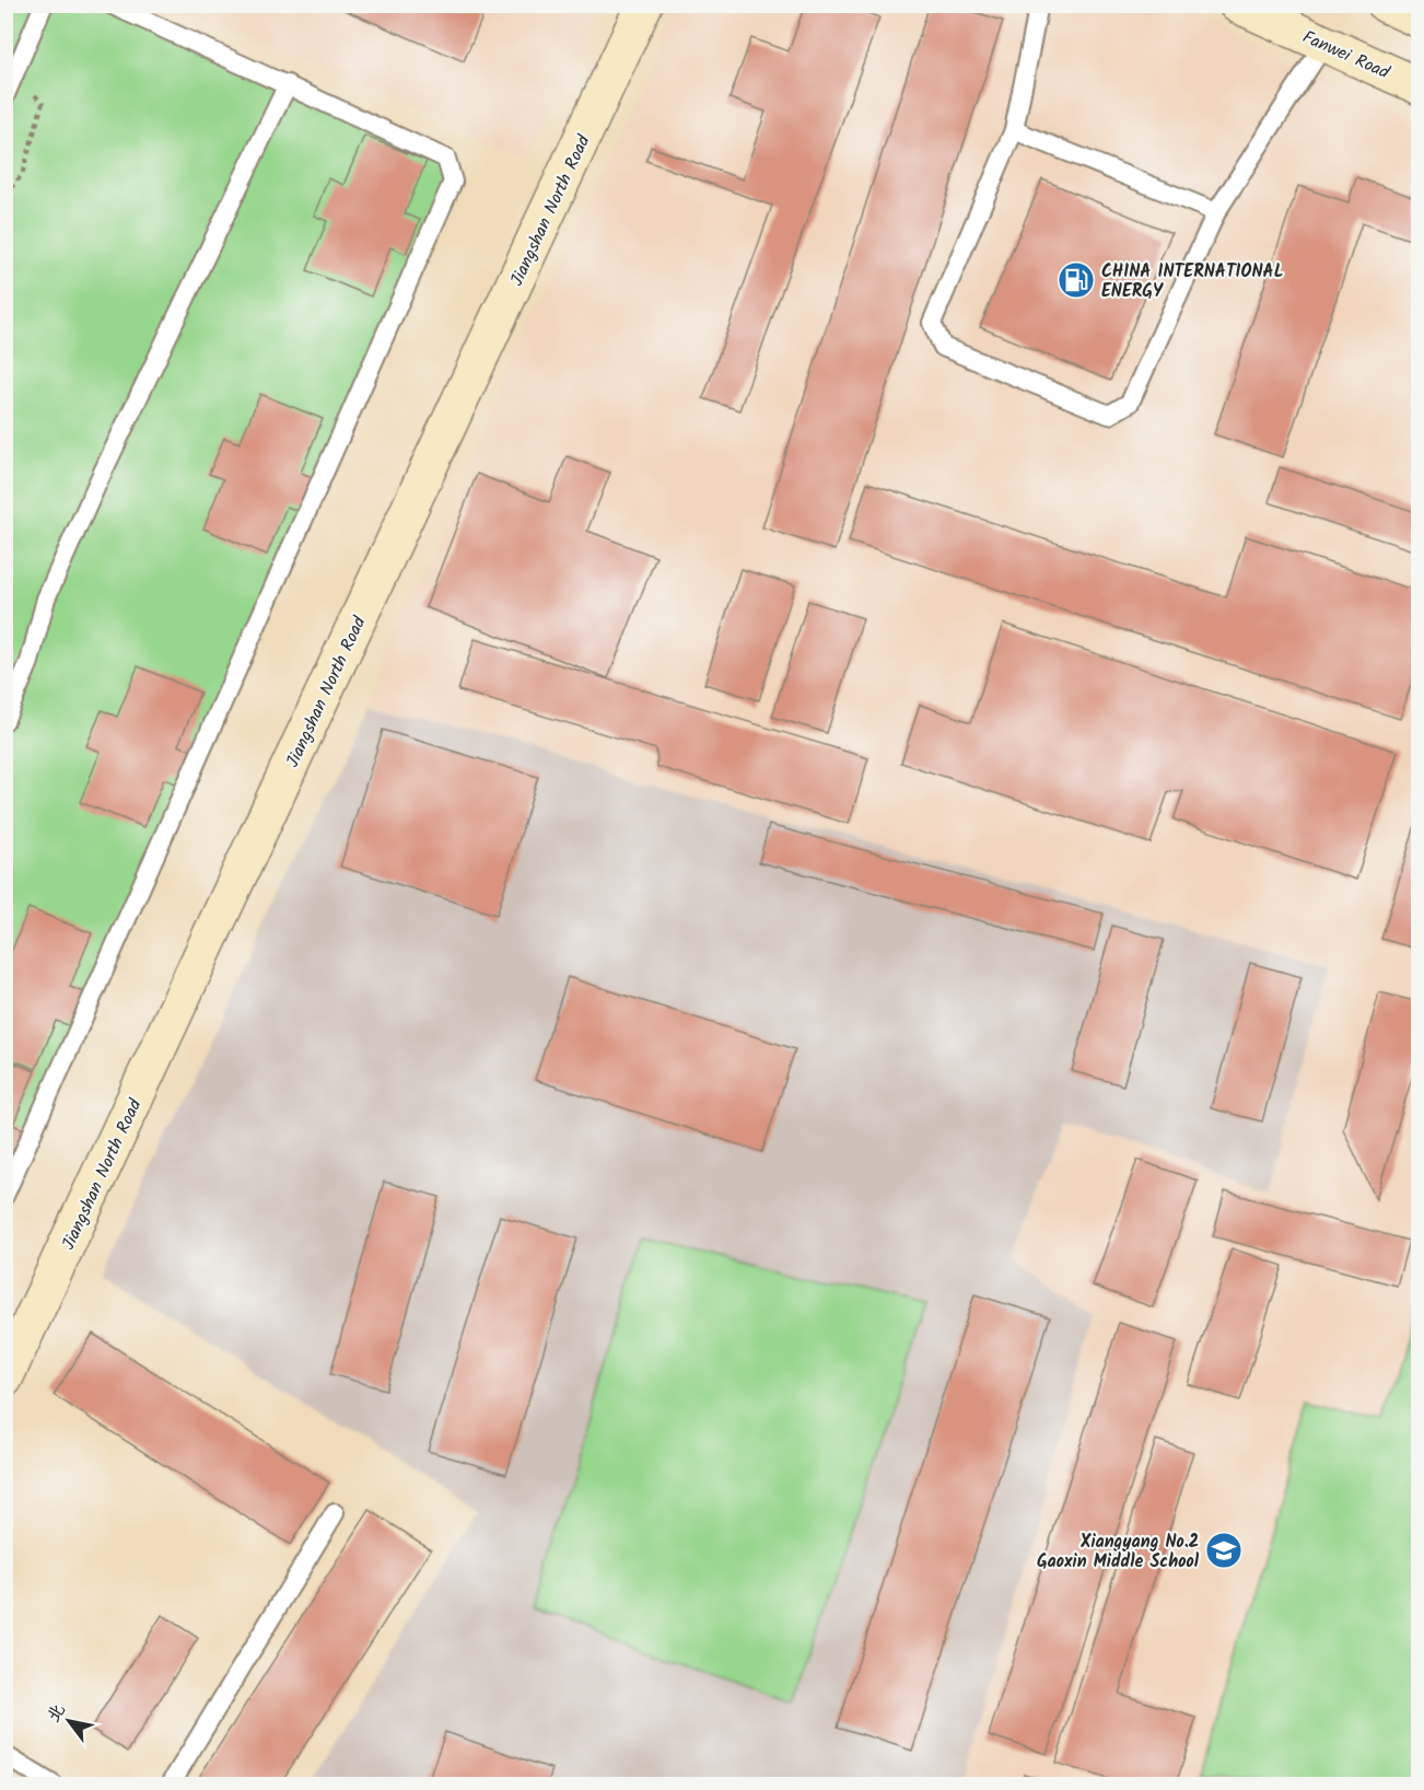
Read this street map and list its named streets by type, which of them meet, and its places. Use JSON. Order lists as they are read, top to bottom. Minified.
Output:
{"streets":{"street":["Fanwei Road","Jiangshan North Road"]},"places":{"fuel station":["CHINA INTERNATIONAL ENERGY"],"school or university":["Xiangyang No.2 Gaoxin Middle School"]},"north":"top left"}
